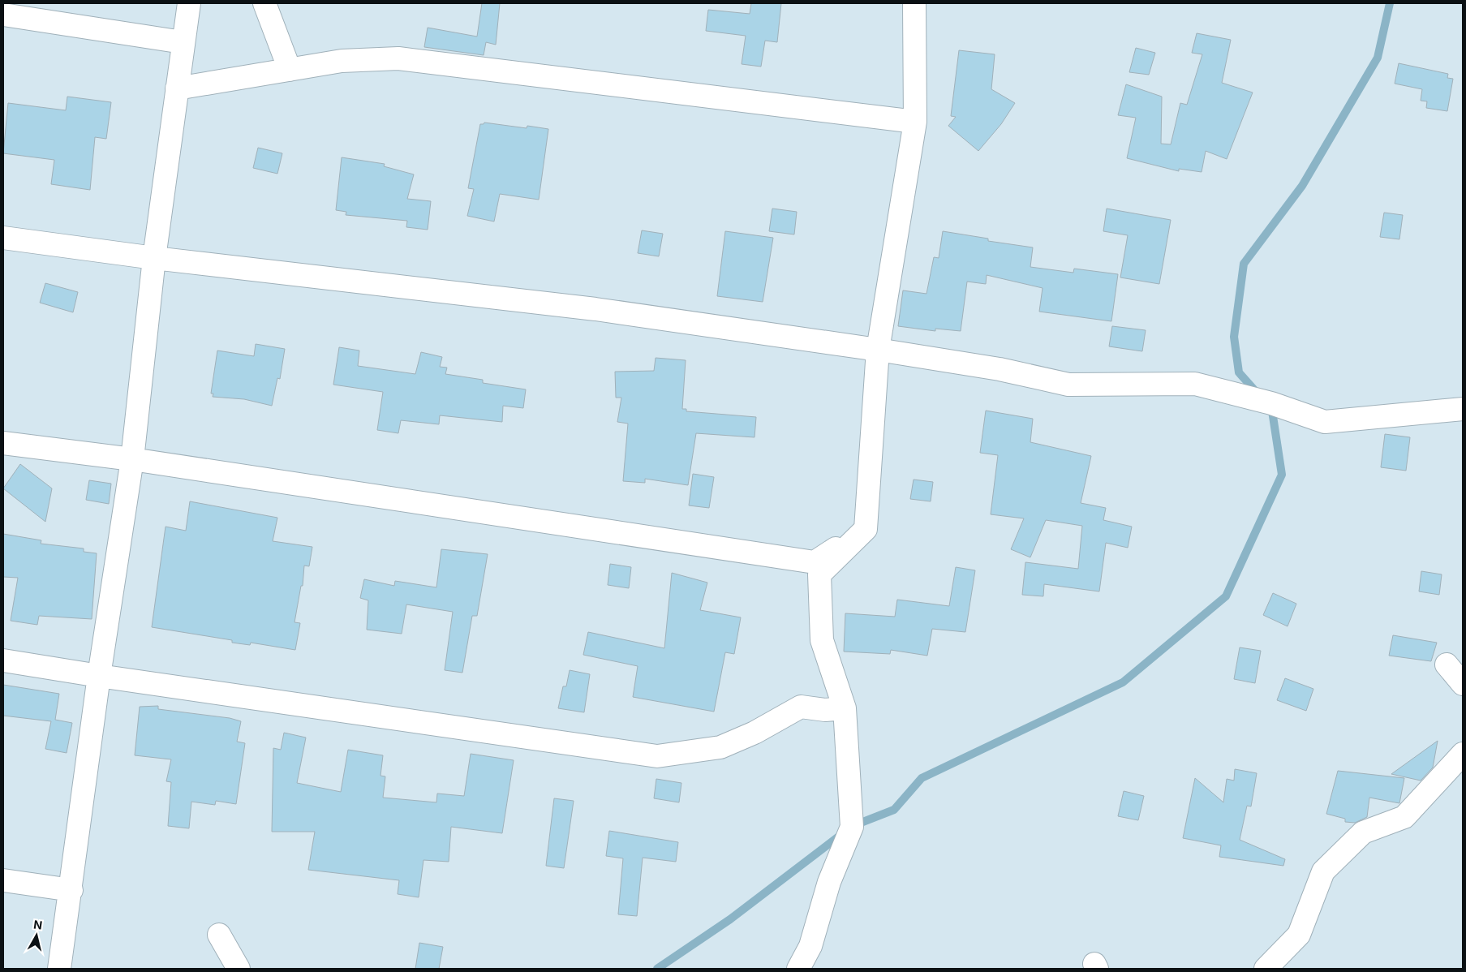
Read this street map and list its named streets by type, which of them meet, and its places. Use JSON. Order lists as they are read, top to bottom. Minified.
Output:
{"north":"top"}
